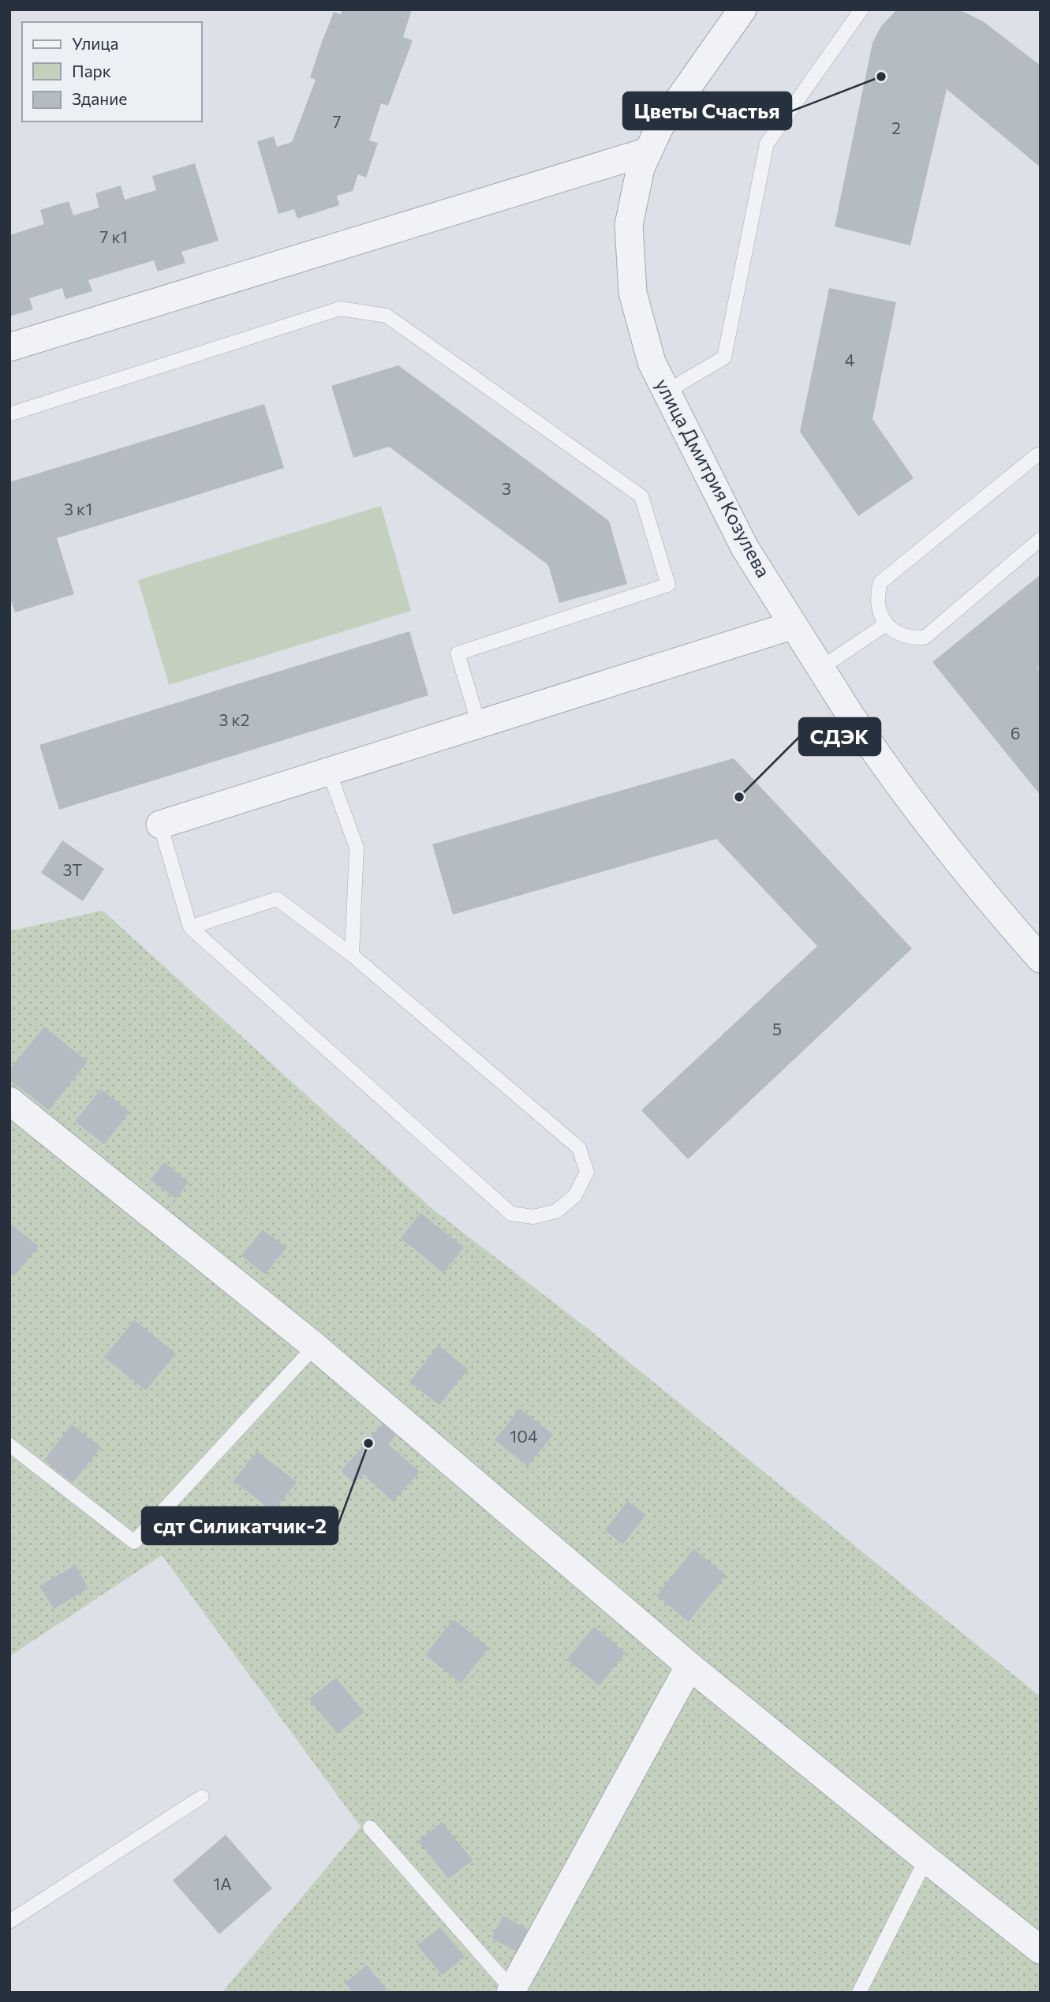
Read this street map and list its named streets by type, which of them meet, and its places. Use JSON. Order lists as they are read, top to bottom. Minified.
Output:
{"streets":{"street":["улица Дмитрия Козулева"]},"places":["Цветы Счастья","СДЭК","сдт Силикатчик-2"],"house_numbers":["7","2","7 к1","4","3","3 к1","3 к2","6","3Т","5","104","1А"],"legend":["Улица","Парк","Здание"]}
